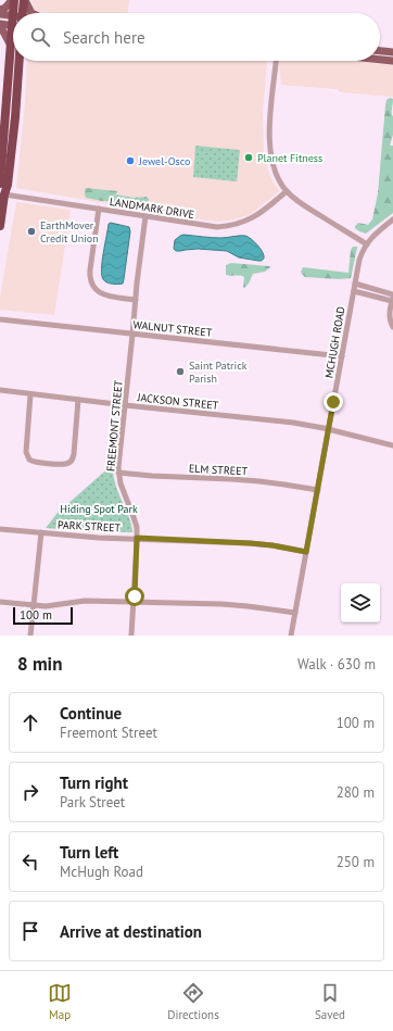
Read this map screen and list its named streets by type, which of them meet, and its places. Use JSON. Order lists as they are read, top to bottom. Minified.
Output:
{"streets":{"street":["LANDMARK DRIVE","WALNUT STREET","MCHUGH ROAD","JACKSON STREET","FREEMONT STREET","ELM STREET","PARK STREET"]},"crossings":[["LANDMARK DRIVE","FREEMONT STREET"],["WALNUT STREET","MCHUGH ROAD"],["WALNUT STREET","FREEMONT STREET"],["MCHUGH ROAD","JACKSON STREET"],["MCHUGH ROAD","ELM STREET"],["MCHUGH ROAD","PARK STREET"],["JACKSON STREET","FREEMONT STREET"],["FREEMONT STREET","ELM STREET"],["FREEMONT STREET","PARK STREET"]],"parks":["Hiding Spot Park"],"places":["Planet Fitness","Jewel-Osco","EarthMover Credit Union","Saint Patrick Parish"],"scale_bar":"100 m","page":{"search":"Search here","scale":"100 m","heading":["8 min","Walk · 630 m"],"list":[["Continue","Freemont Street","100 m"],["Turn right","Park Street","280 m"],["Turn left","McHugh Road","250 m"],"Arrive at destination"],"nav":["Map","Directions","Saved"]}}
